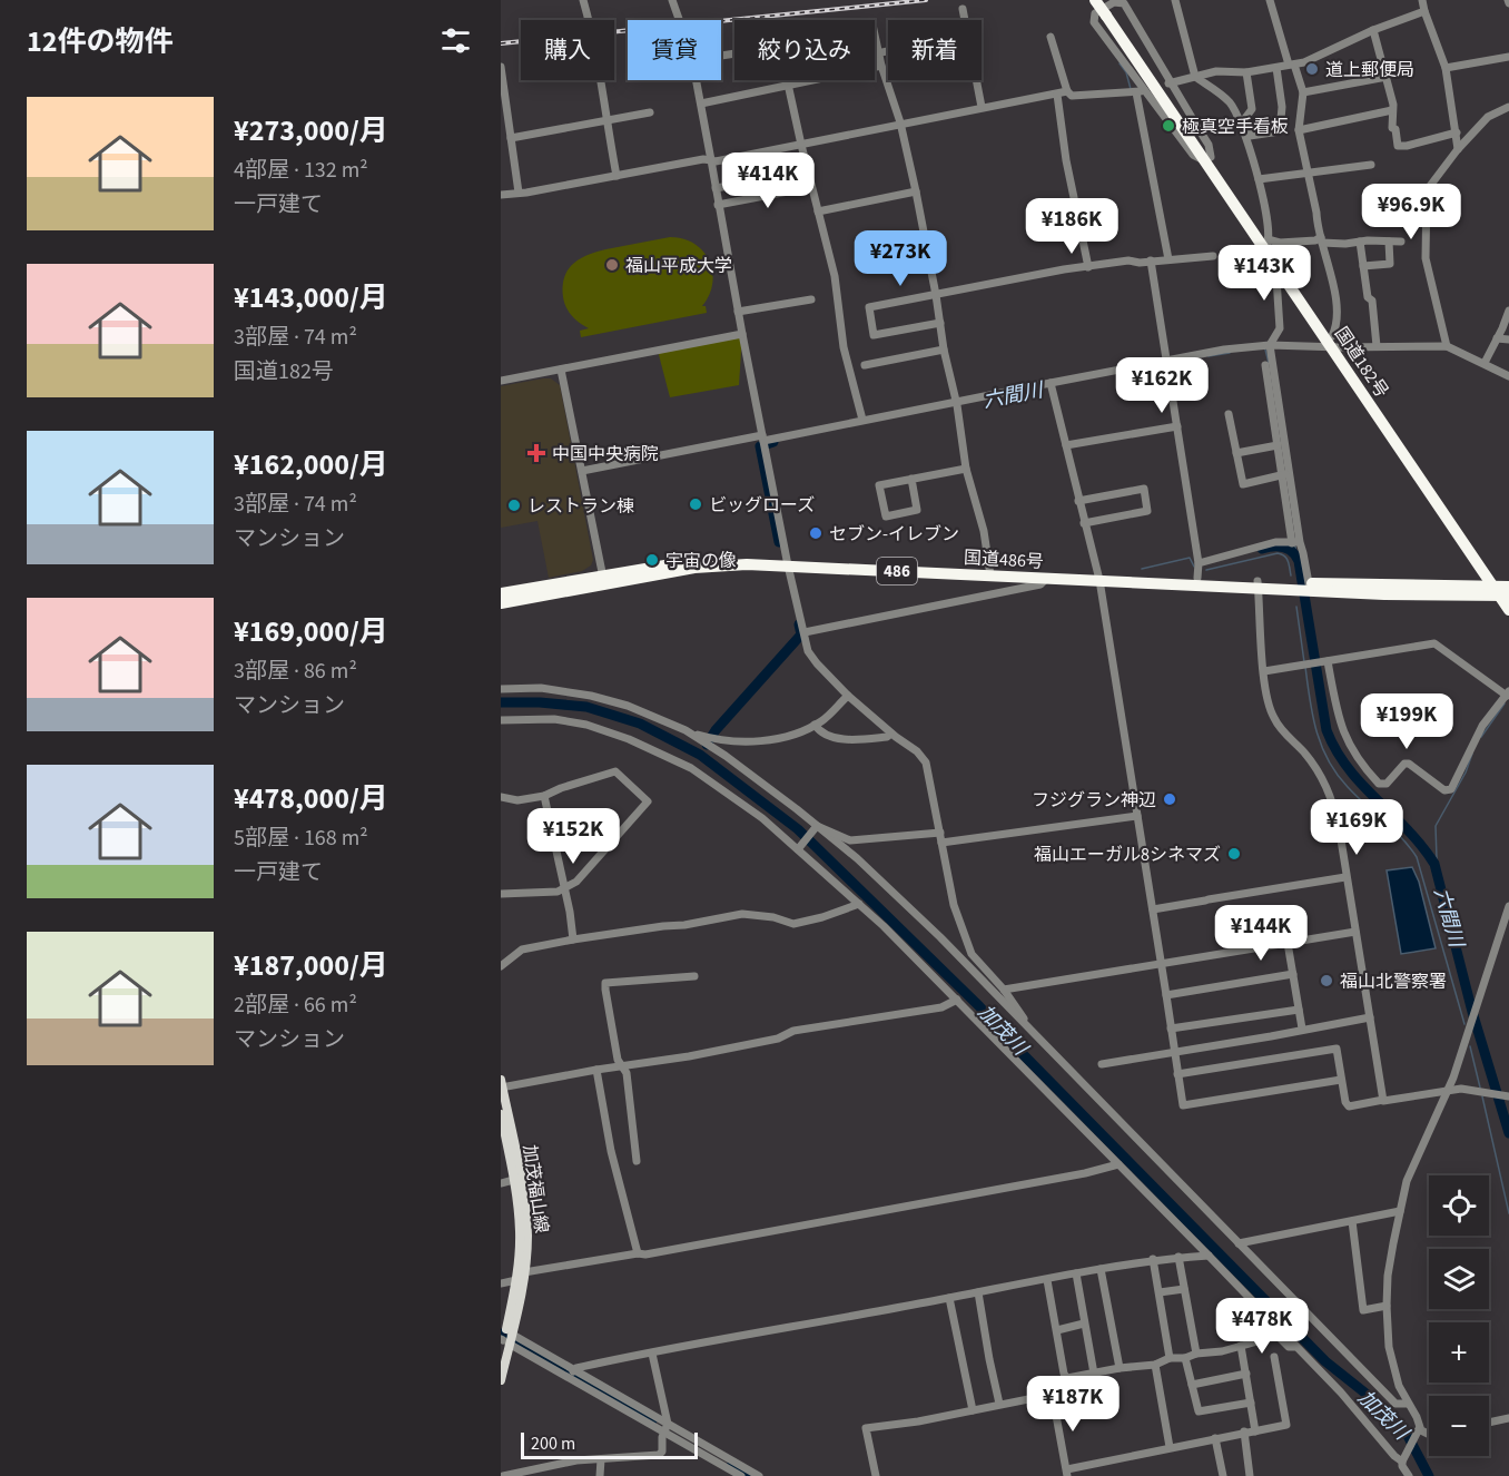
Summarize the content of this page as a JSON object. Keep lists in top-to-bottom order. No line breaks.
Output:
{"streets":{"highway":["国道182号","国道486号","486"],"main road":["加茂福山線"]},"crossings":[["国道182号","国道486号"]],"water":["六間川","加茂川"],"places":{"other":["道上郵便局","極真空手看板","福山平成大学","ビッグローズ","レストラン棟","セブン-イレブン","宇宙の像","フジグラン神辺","福山エーガル8シネマズ","福山北警察署"],"health":["中国中央病院"]},"scale_bar":"200 m","page":{"heading":"12件の物件","chip":["購入","賃貸","絞り込み","新着"],"list":[{"name":"¥273,000/月","note":"4部屋 · 132 m² · 一戸建て"},{"name":"¥143,000/月","note":"3部屋 · 74 m² · 国道182号"},{"name":"¥162,000/月","note":"3部屋 · 74 m² · マンション"},{"name":"¥169,000/月","note":"3部屋 · 86 m² · マンション"},{"name":"¥478,000/月","note":"5部屋 · 168 m² · 一戸建て"},{"name":"¥187,000/月","note":"2部屋 · 66 m² · マンション"}],"price":["¥414K","¥96.9K","¥186K","¥273K","¥143K","¥162K","¥199K","¥169K","¥152K","¥144K","¥478K","¥187K"],"map_buttons":["+","−"],"scale":"200 m"}}
